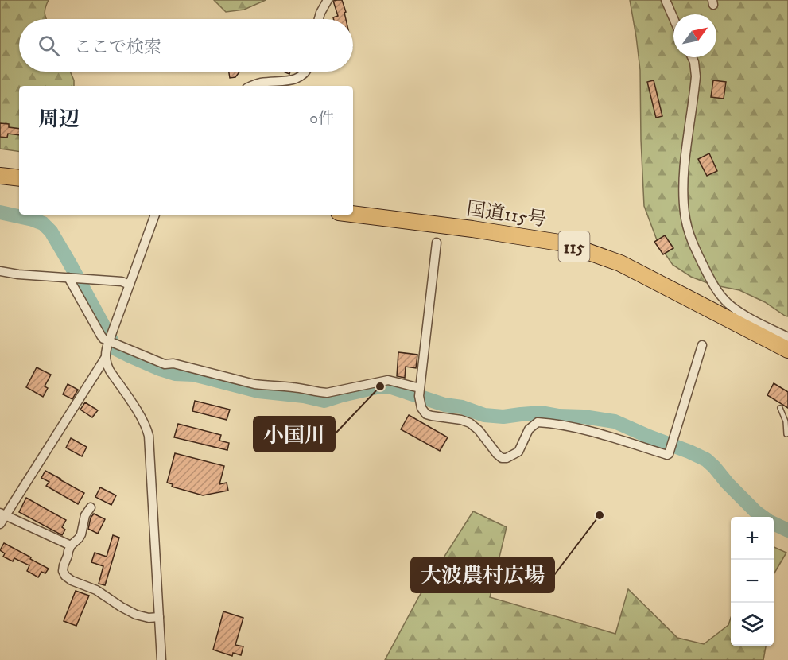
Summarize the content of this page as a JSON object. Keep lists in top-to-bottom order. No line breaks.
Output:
{"streets":{"highway":["国道115号","115"]},"places":["小国川","大波農村広場"],"north":"top right","page":{"search":"ここで検索","heading":["周辺","0件"],"map_buttons":["+","−"]}}
